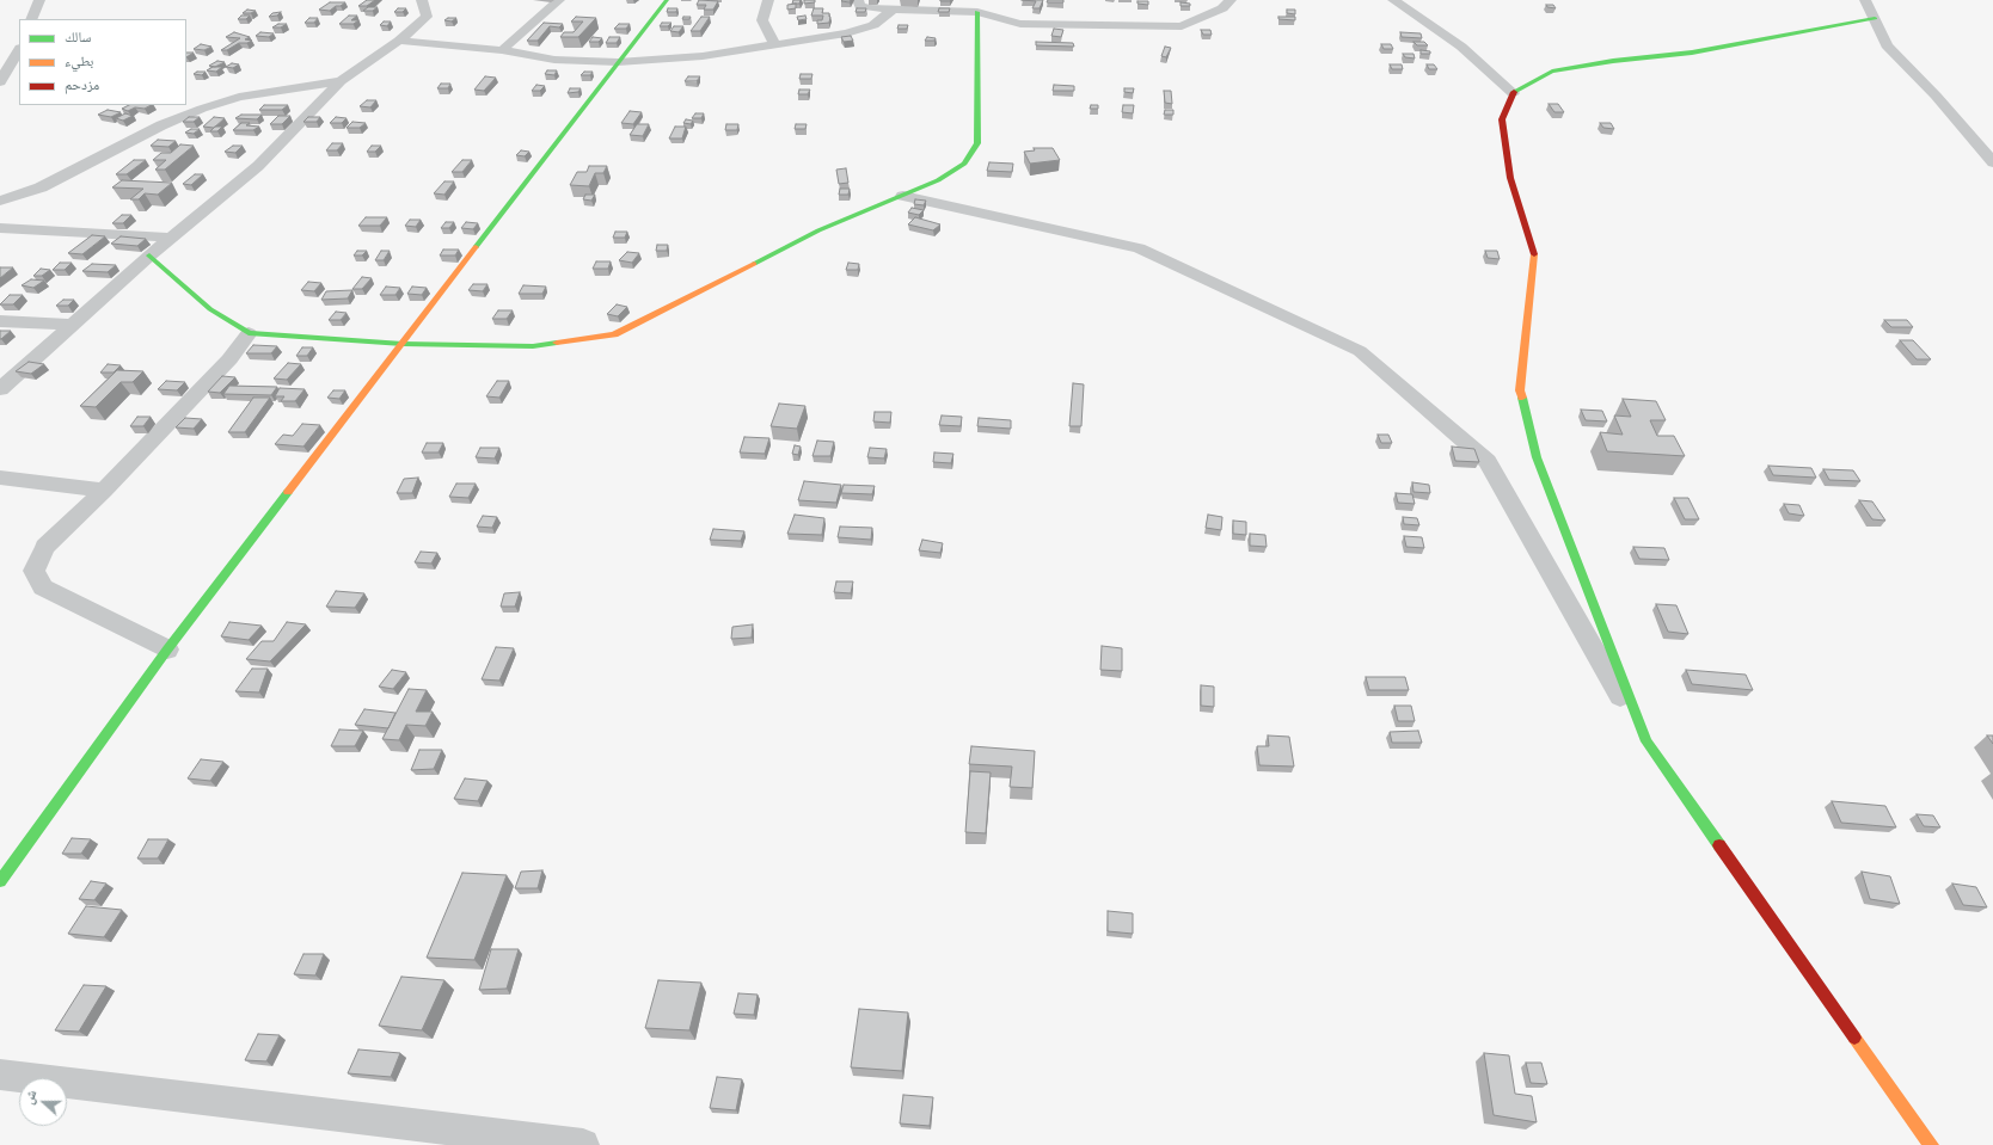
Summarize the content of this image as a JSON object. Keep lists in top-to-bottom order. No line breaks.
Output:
{"legend":["سالك","بطيء","مزدحم"],"north":"left"}
